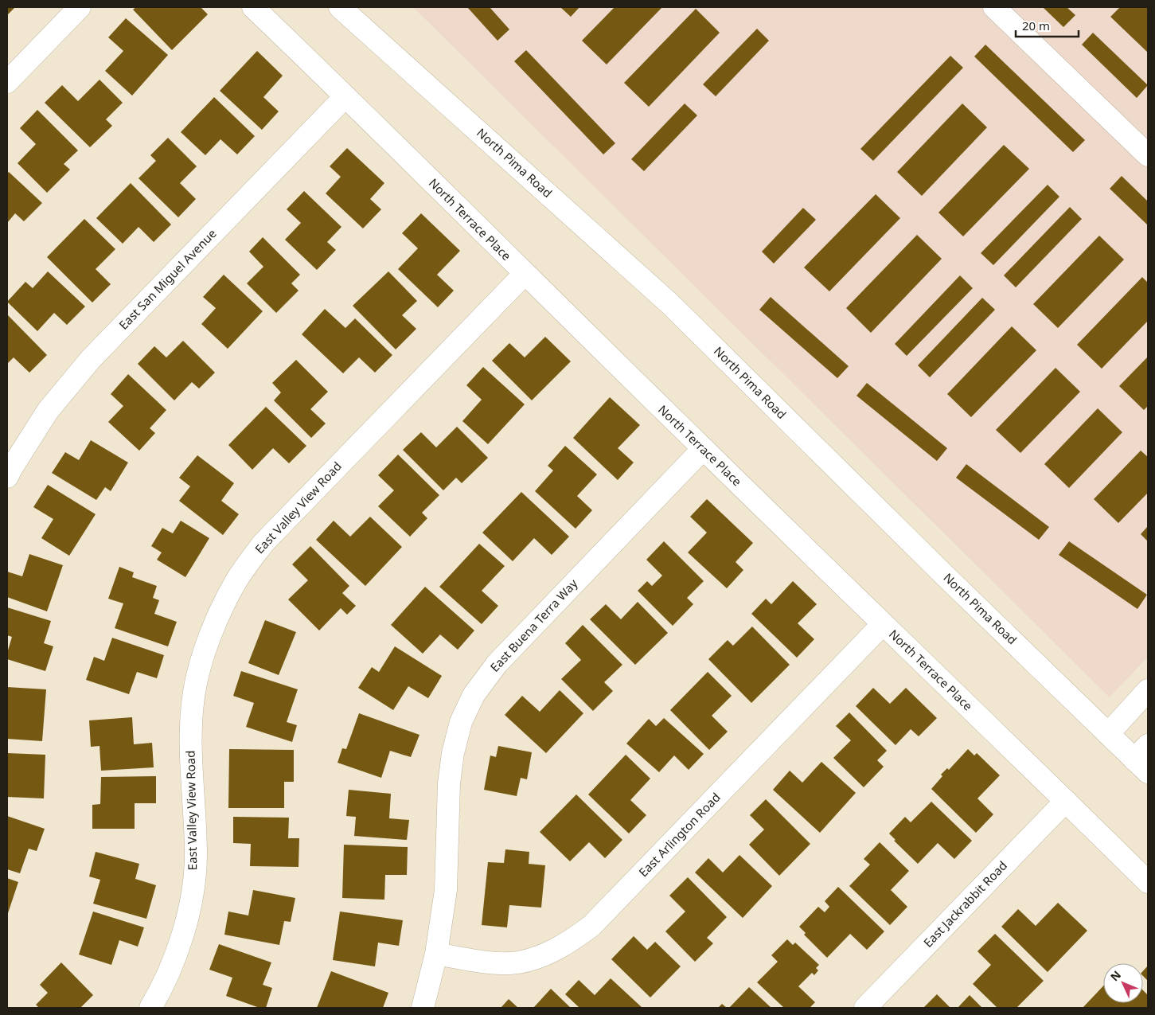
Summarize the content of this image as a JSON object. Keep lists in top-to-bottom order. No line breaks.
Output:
{"streets":{"street":["North Pima Road","North Terrace Place","East San Miguel Avenue","East Valley View Road","East Buena Terra Way","East Arlington Road","East Jackrabbit Road"]},"crossings":[["North Terrace Place","East San Miguel Avenue"],["North Terrace Place","East Valley View Road"],["North Terrace Place","East Buena Terra Way"],["North Terrace Place","East Arlington Road"],["North Terrace Place","East Jackrabbit Road"],["East Buena Terra Way","East Arlington Road"]],"scale_bar":"20 m","north":"top left"}
